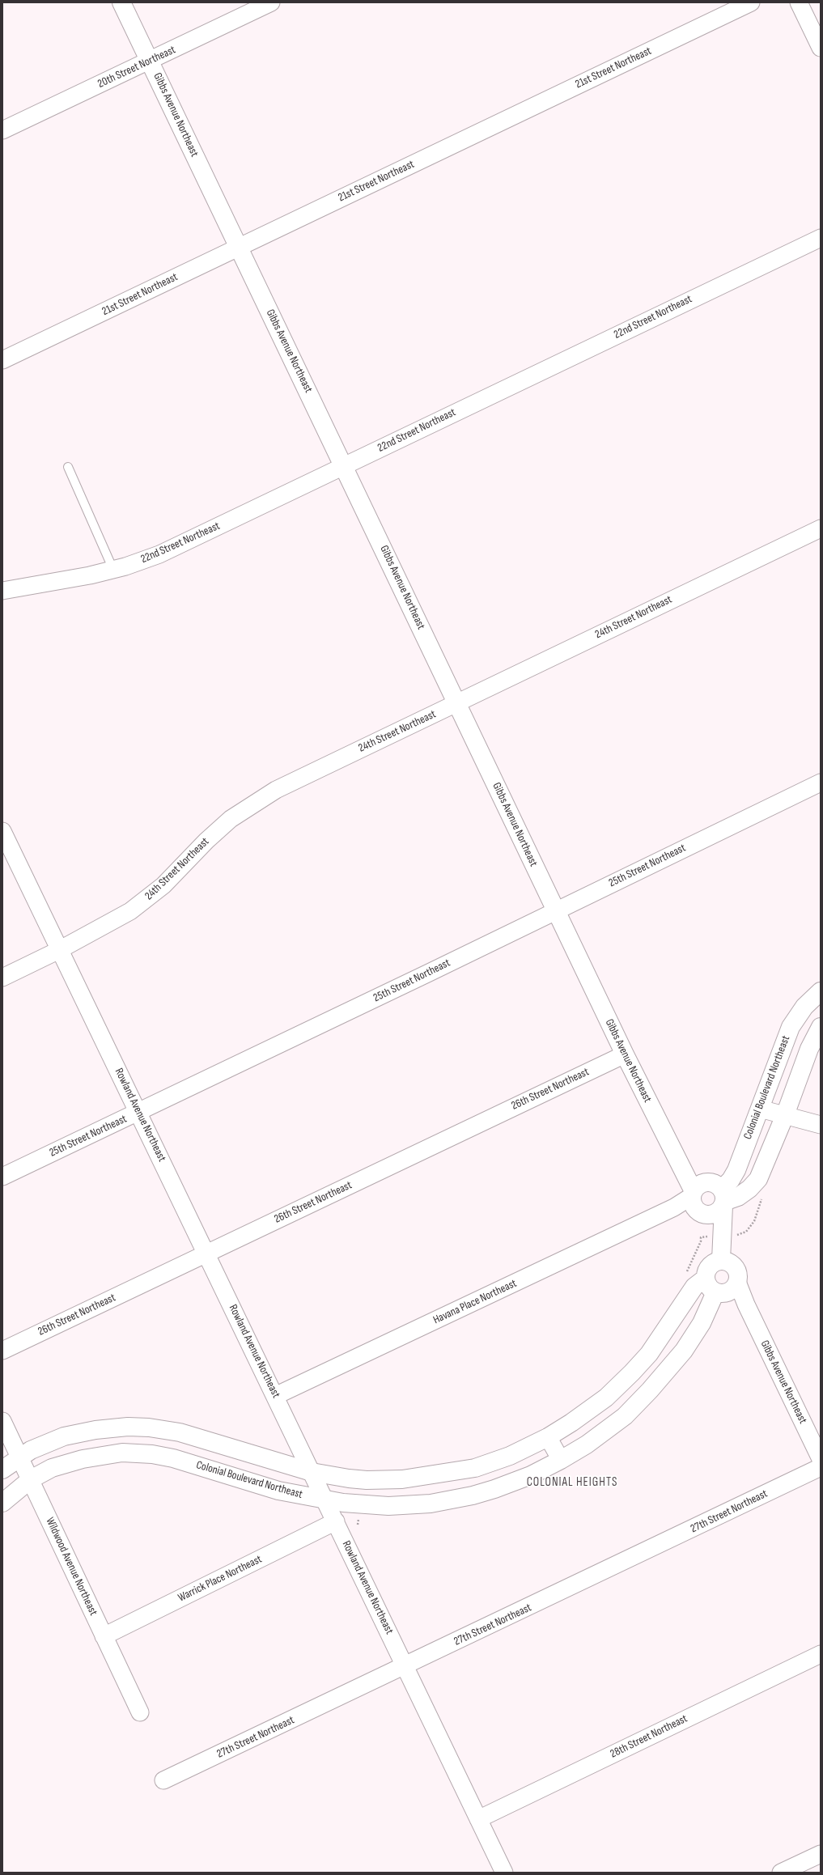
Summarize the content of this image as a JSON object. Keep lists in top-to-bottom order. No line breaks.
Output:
{"streets":{"street":["20th Street Northeast","21st Street Northeast","Gibbs Avenue Northeast","22nd Street Northeast","24th Street Northeast","25th Street Northeast","Colonial Boulevard Northeast","26th Street Northeast","Rowland Avenue Northeast","Havana Place Northeast","27th Street Northeast","Wildwood Avenue Northeast","Warrick Place Northeast","28th Street Northeast"]},"crossings":[["20th Street Northeast","Gibbs Avenue Northeast"],["21st Street Northeast","Gibbs Avenue Northeast"],["Gibbs Avenue Northeast","22nd Street Northeast"],["Gibbs Avenue Northeast","24th Street Northeast"],["Gibbs Avenue Northeast","25th Street Northeast"],["Gibbs Avenue Northeast","Colonial Boulevard Northeast"],["Gibbs Avenue Northeast","26th Street Northeast"],["Gibbs Avenue Northeast","Havana Place Northeast"],["24th Street Northeast","Rowland Avenue Northeast"],["25th Street Northeast","Rowland Avenue Northeast"],["Colonial Boulevard Northeast","Rowland Avenue Northeast"],["Colonial Boulevard Northeast","Wildwood Avenue Northeast"],["26th Street Northeast","Rowland Avenue Northeast"],["Rowland Avenue Northeast","Havana Place Northeast"],["Rowland Avenue Northeast","27th Street Northeast"],["Rowland Avenue Northeast","Warrick Place Northeast"],["Rowland Avenue Northeast","28th Street Northeast"],["Wildwood Avenue Northeast","Warrick Place Northeast"]],"districts":["COLONIAL HEIGHTS"]}
